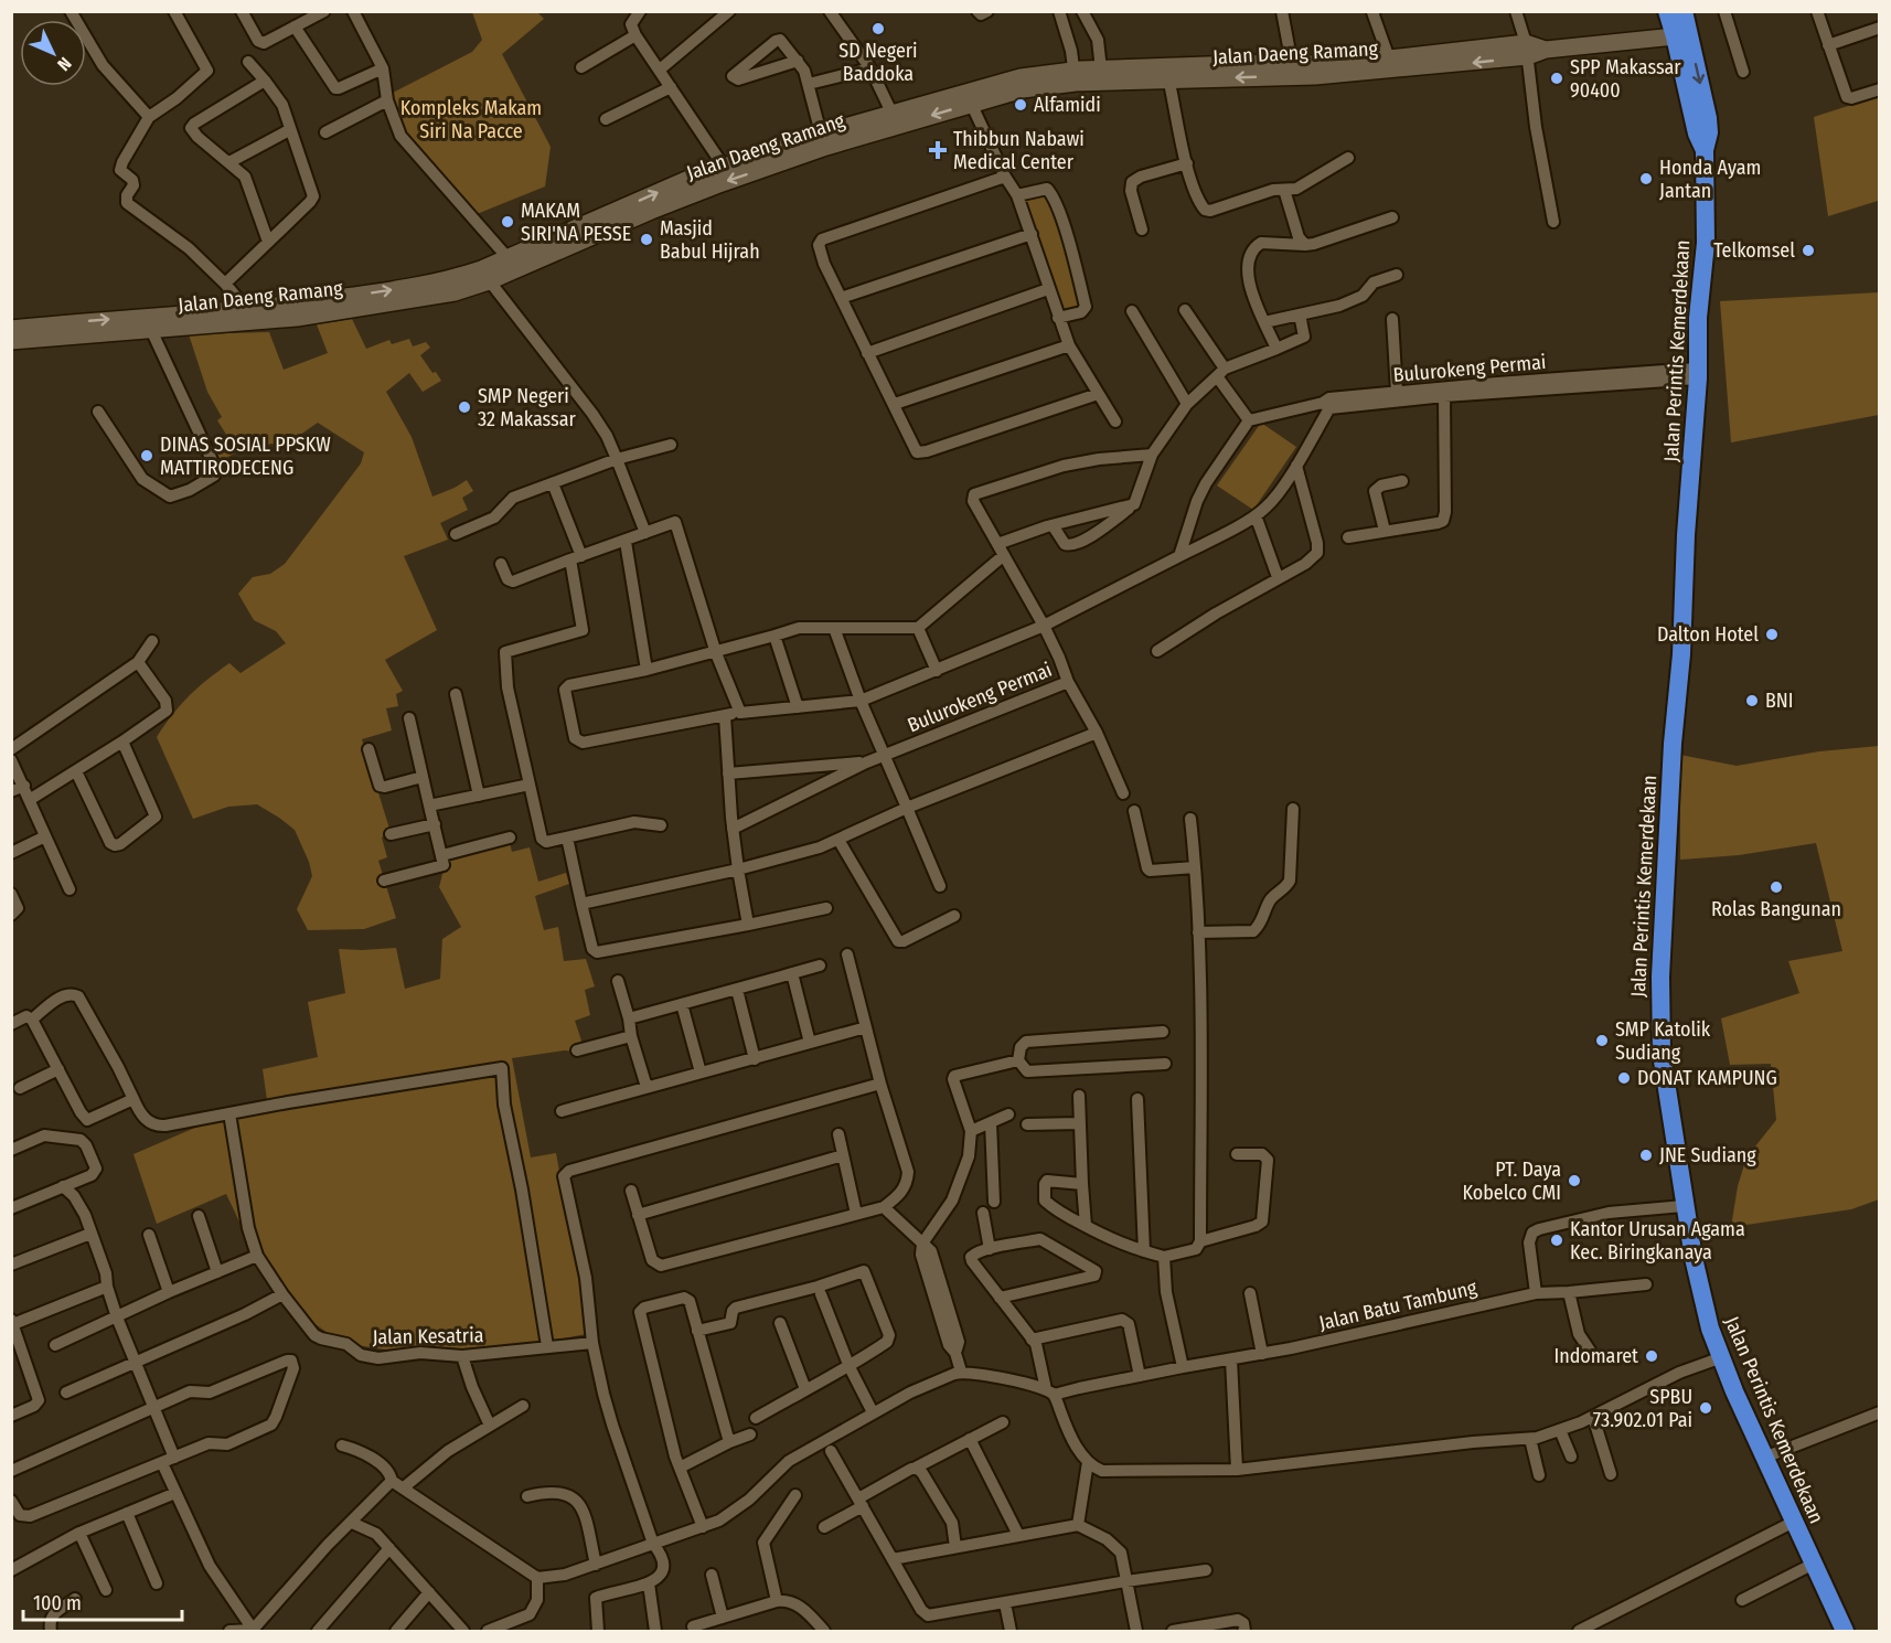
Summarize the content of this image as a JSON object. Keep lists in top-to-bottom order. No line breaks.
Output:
{"streets":{"highway":["Jalan Perintis Kemerdekaan"],"main road":["Jalan Daeng Ramang"],"street":["Bulurokeng Permai","Jalan Batu Tambung","Jalan Kesatria"]},"crossings":[["Jalan Daeng Ramang","Jalan Perintis Kemerdekaan"],["Jalan Perintis Kemerdekaan","Bulurokeng Permai"]],"parks":["Kompleks Makam Siri Na Pacce"],"places":{"other":["SD Negeri Baddoka","SPP Makassar 90400","Alfamidi","Honda Ayam Jantan","MAKAM SIRI'NA PESSE","Masjid Babul Hijrah","Telkomsel","SMP Negeri 32 Makassar","DINAS SOSIAL PPSKW MATTIRODECENG","Dalton Hotel","BNI","Rolas Bangunan","SMP Katolik Sudiang","DONAT KAMPUNG","JNE Sudiang","PT. Daya Kobelco CMI","Kantor Urusan Agama Kec. Biringkanaya","Indomaret","SPBU 73.902.01 Pai"],"health":["Thibbun Nabawi Medical Center"]},"scale_bar":"100 m","north":"bottom right"}
